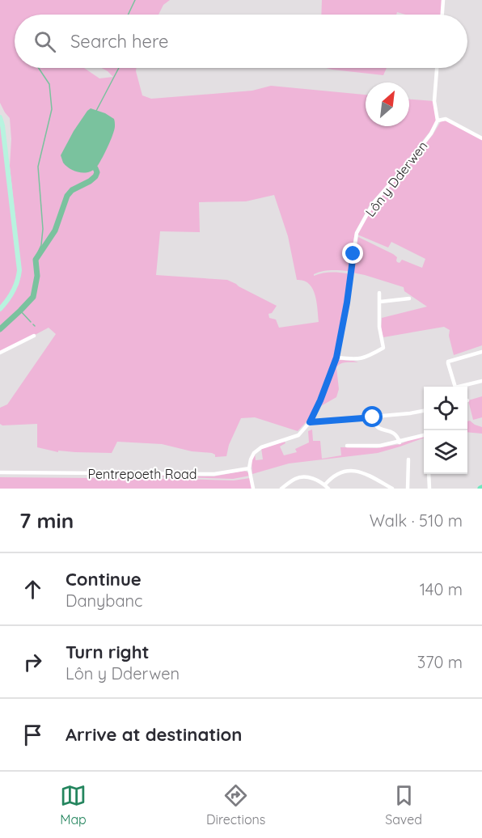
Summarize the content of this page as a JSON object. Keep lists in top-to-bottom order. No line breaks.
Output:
{"streets":{"street":["Lôn y Dderwen","Pentrepoeth Road"]},"crossings":[["Lôn y Dderwen","Pentrepoeth Road"]],"north":"top right","page":{"search":"Search here","heading":["7 min","Walk · 510 m"],"list":[["Continue","Danybanc","140 m"],["Turn right","Lôn y Dderwen","370 m"],"Arrive at destination"],"nav":["Map","Directions","Saved"]}}
